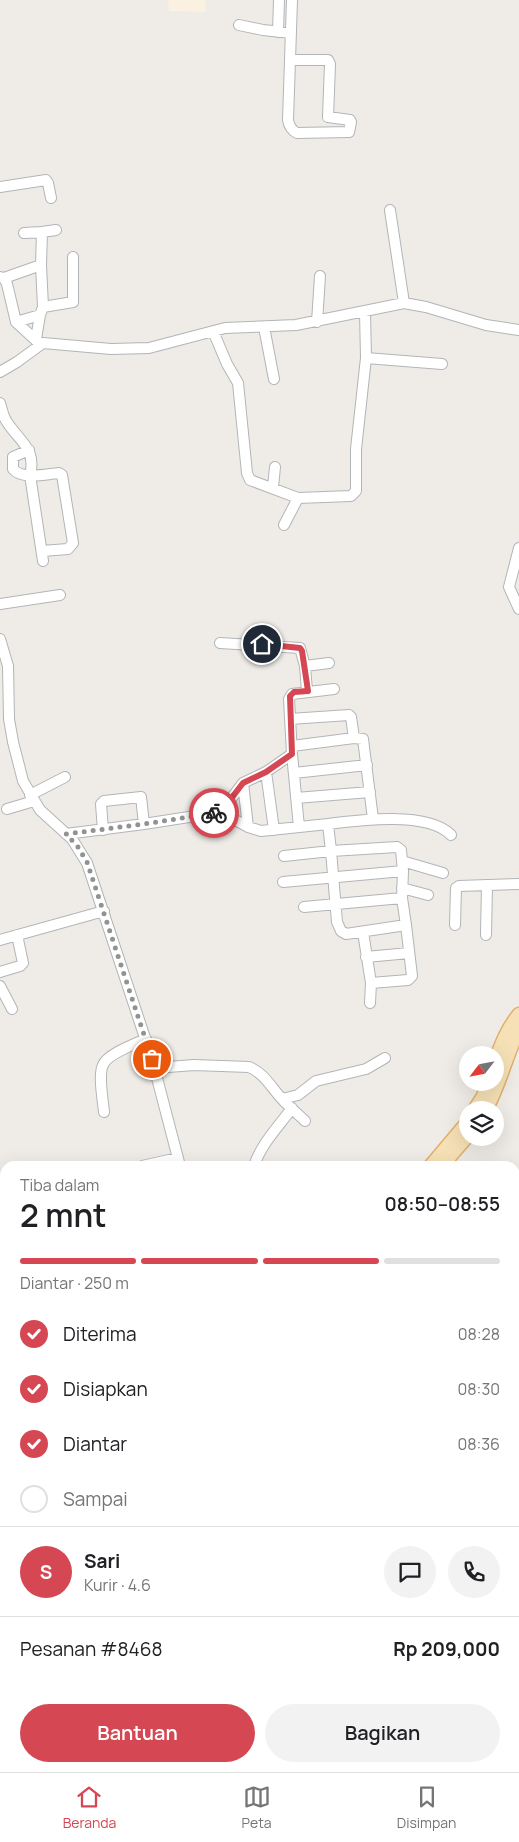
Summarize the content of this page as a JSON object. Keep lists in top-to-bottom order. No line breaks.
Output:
{"north":"bottom left","page":{"heading":["2 mnt","Tiba dalam","08:50–08:55"],"panel":["Sari","Kurir · 4.6","Pesanan #8468","Rp 209,000"],"bar":"Diantar · 250 m","list":[["Diterima","08:28"],["Disiapkan","08:30"],["Diantar","08:36"],"Sampai"],"round":"S","buttons":["Bantuan","Bagikan"],"tabs":["Beranda","Peta","Disimpan"]}}
